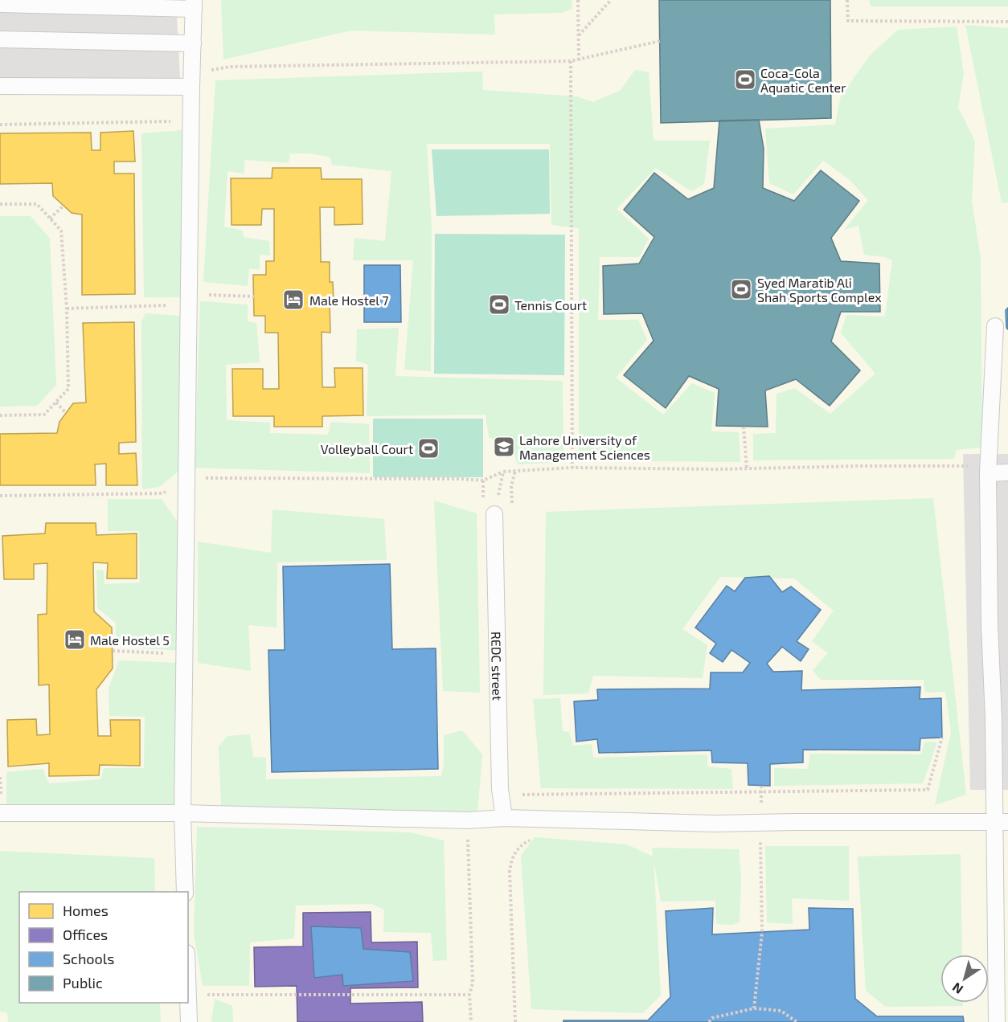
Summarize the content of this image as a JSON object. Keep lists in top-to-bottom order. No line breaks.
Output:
{"streets":{"lane":["REDC street"]},"places":{"sports":["Coca-Cola Aquatic Center","Syed Maratib Ali Shah Sports Complex","Tennis Court","Volleyball Court"],"hotel":["Male Hostel 7","Male Hostel 5"],"school or university":["Lahore University of Management Sciences"]},"legend":["Homes","Offices","Schools","Public"],"north":"bottom left"}
